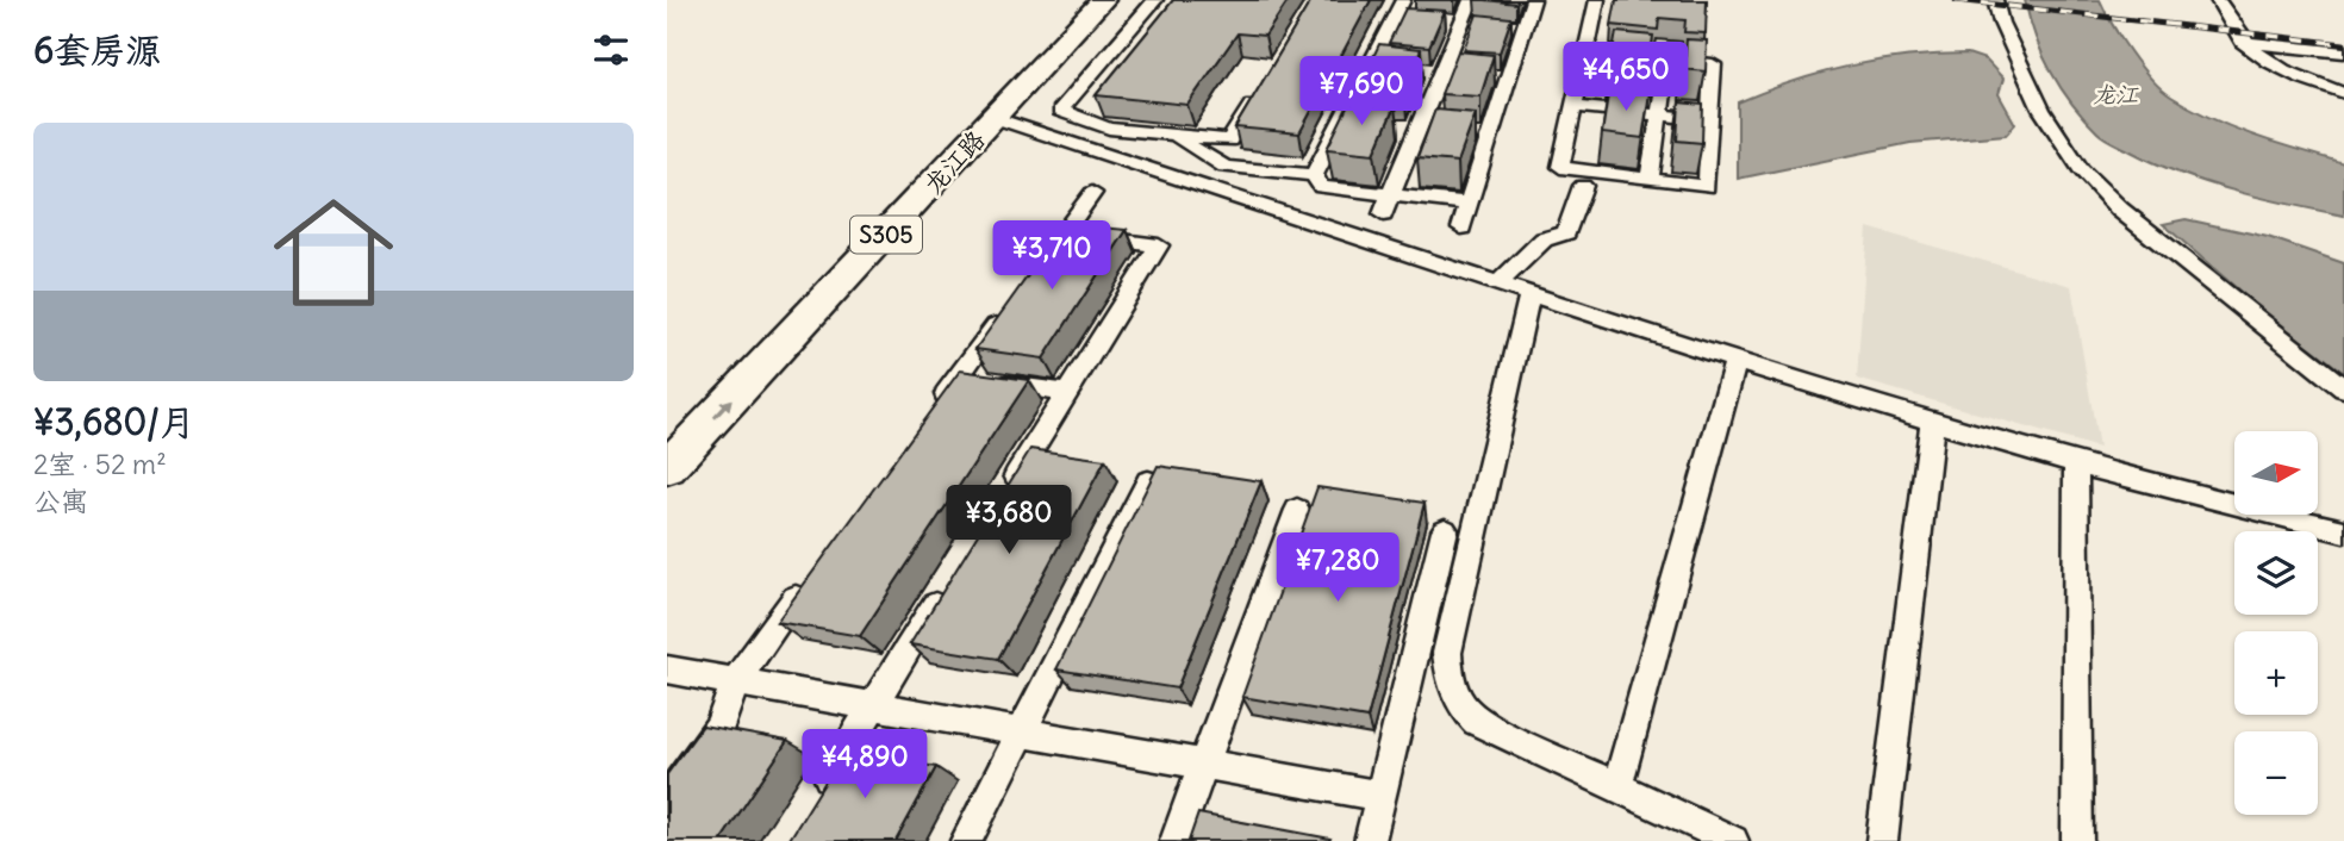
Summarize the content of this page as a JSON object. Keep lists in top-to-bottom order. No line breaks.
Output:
{"streets":{"main road":["龙江路","S305"]},"water":["龙江"],"north":"right","page":{"heading":"6套房源","price":["¥4,650","¥7,690","¥3,710","¥3,680","¥7,280","¥4,890"],"list":[{"name":"¥3,680/月","note":"2室 · 52 m² · 公寓"}],"map_buttons":["+","−"]}}
